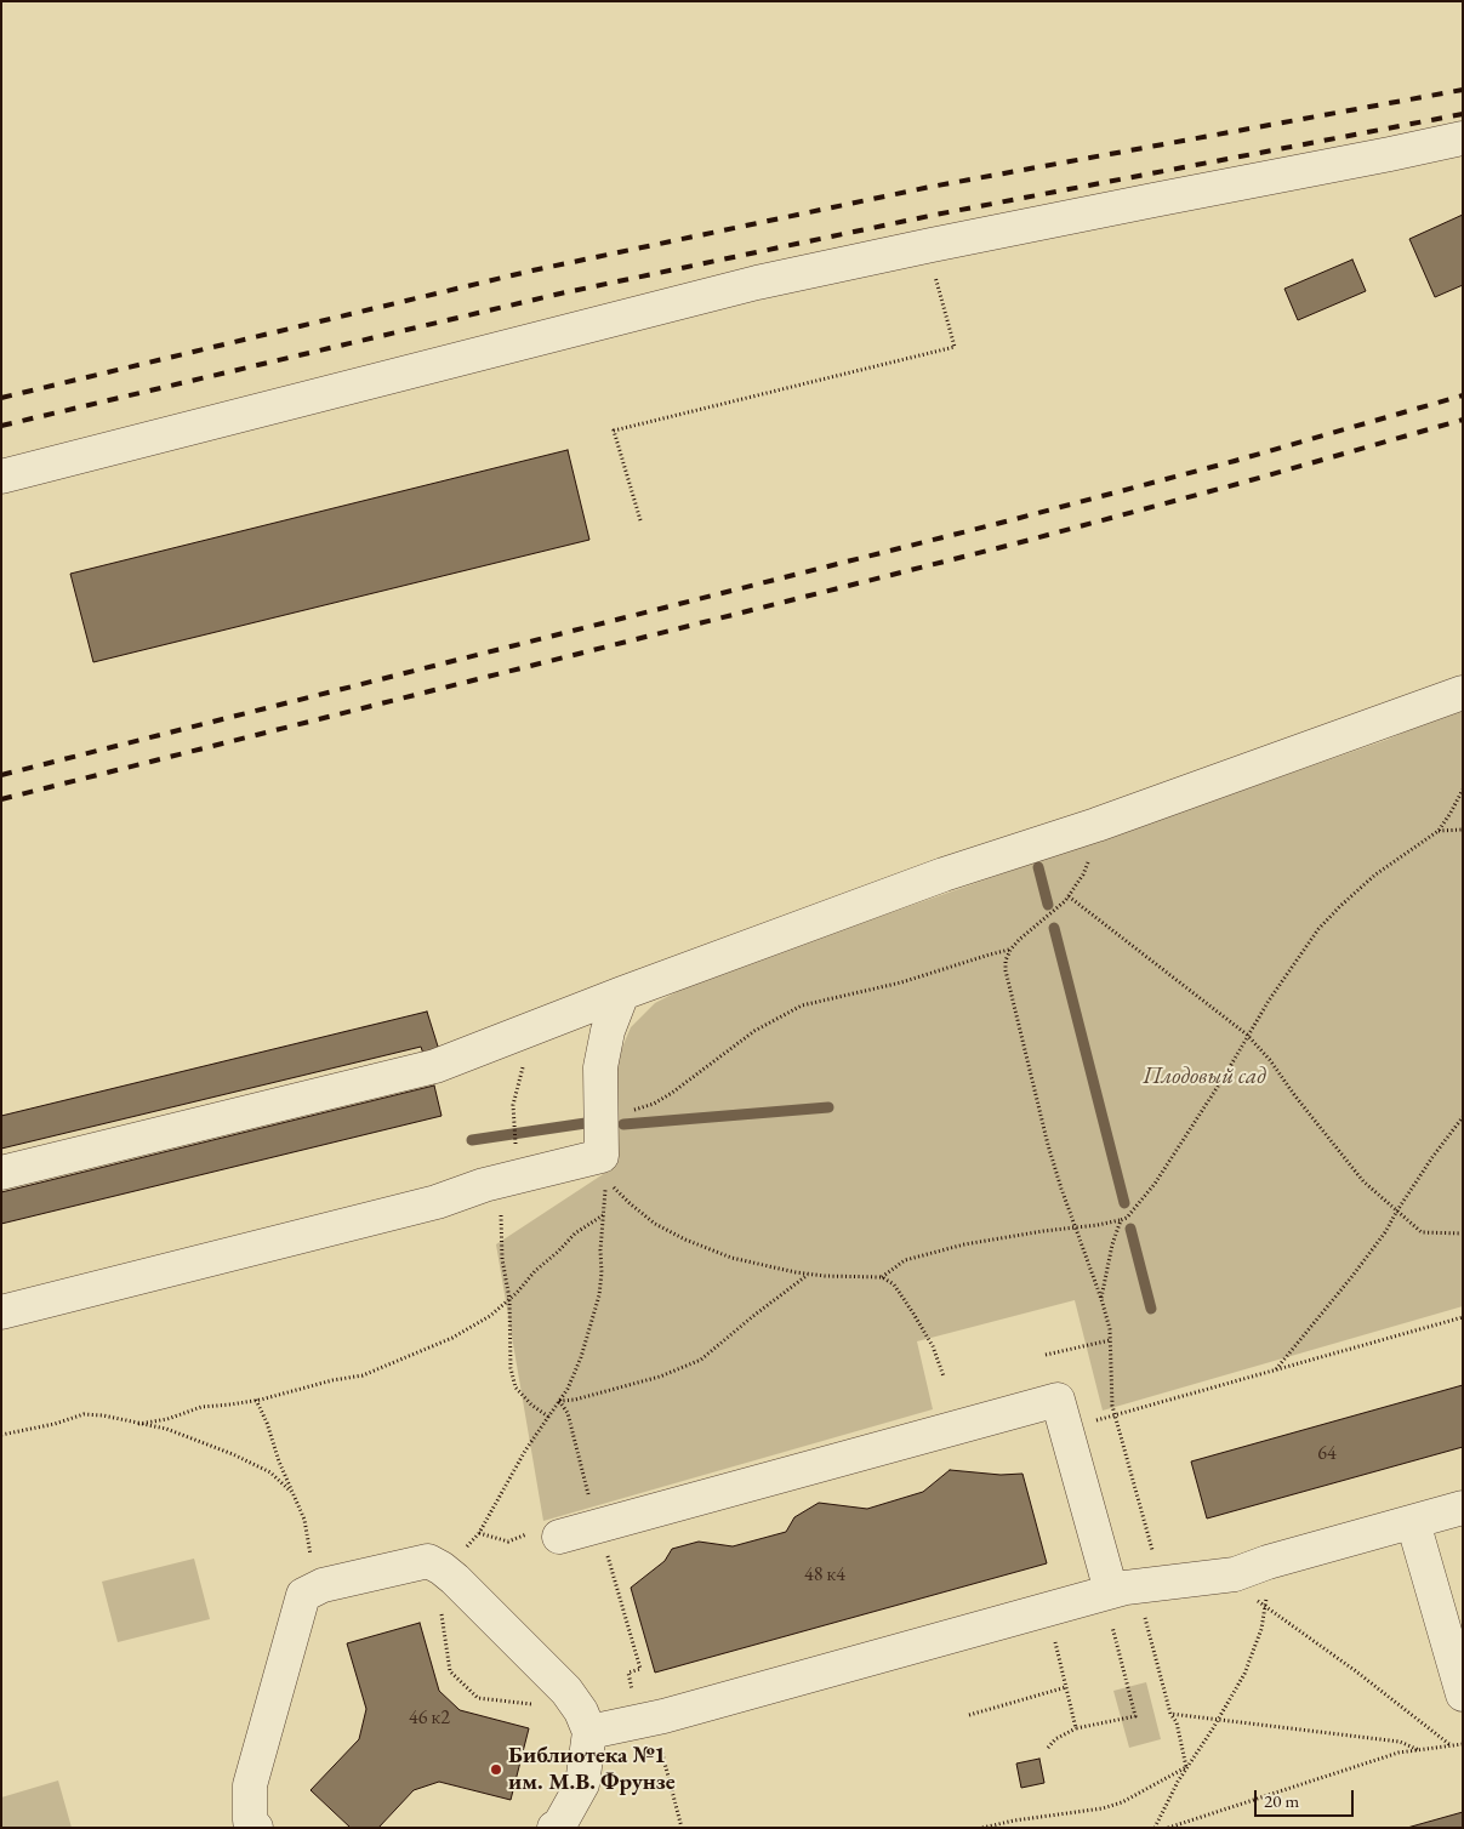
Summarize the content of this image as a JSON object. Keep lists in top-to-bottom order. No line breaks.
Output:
{"parks":["Плодовый сад"],"places":["Библиотека №1 им. М.В. Фрунзе"],"house_numbers":["64","48 к4","46 к2"],"scale_bar":"20 m"}
